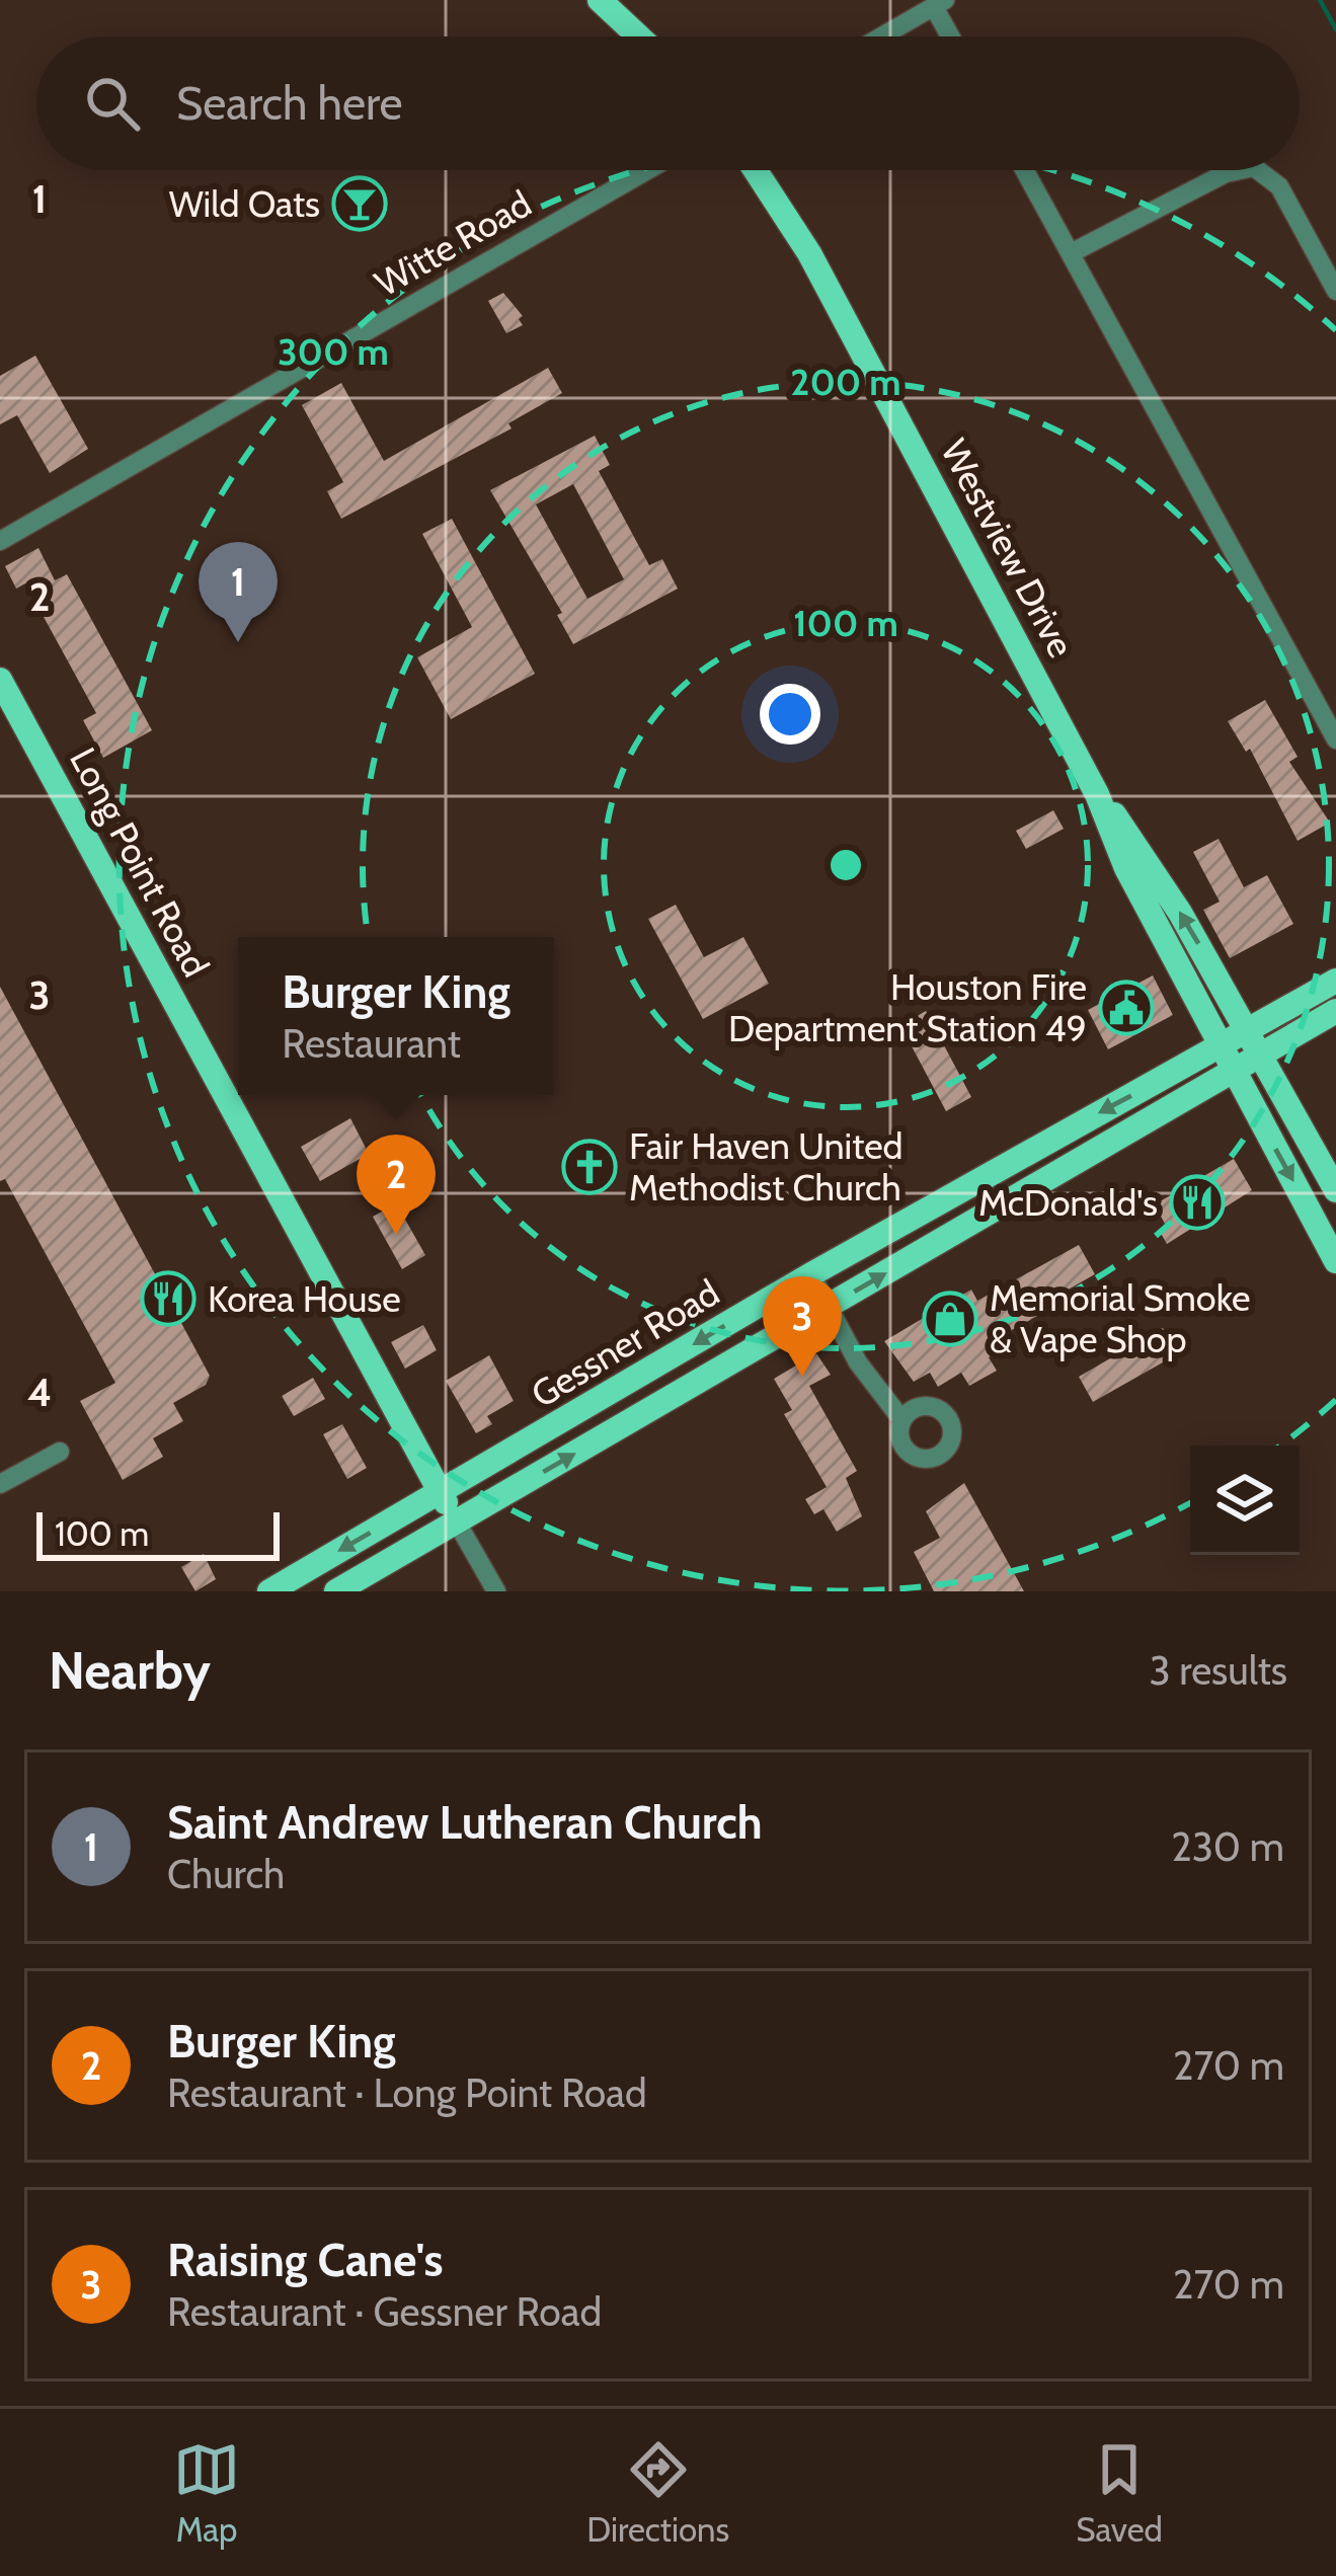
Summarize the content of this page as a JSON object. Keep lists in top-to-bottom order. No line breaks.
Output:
{"streets":{"main road":["Westview Drive","Long Point Road","Gessner Road"],"street":["Witte Road"]},"crossings":[["Westview Drive","Gessner Road"],["Long Point Road","Gessner Road"]],"places":{"bar":["Wild Oats"],"public building":["Houston Fire Department Station 49"],"church":["Fair Haven United Methodist Church"],"restaurant":["McDonald's","Korea House"],"shop":["Memorial Smoke & Vape Shop"]},"scale_bar":"100 m","page":{"search":"Search here","pins":["1","2","3"],"popup":["Burger King","Restaurant"],"scale":"100 m","heading":["Nearby","3 results"],"list":[{"mark":"1","name":"Saint Andrew Lutheran Church","note":"Church","value":"230 m"},{"mark":"2","name":"Burger King","note":"Restaurant · Long Point Road","value":"270 m"},{"mark":"3","name":"Raising Cane's","note":"Restaurant · Gessner Road","value":"270 m"}],"nav":["Map","Directions","Saved"]},"grid":{"rows":["1","2","3","4"]},"rings":["300 m","200 m","100 m"]}
